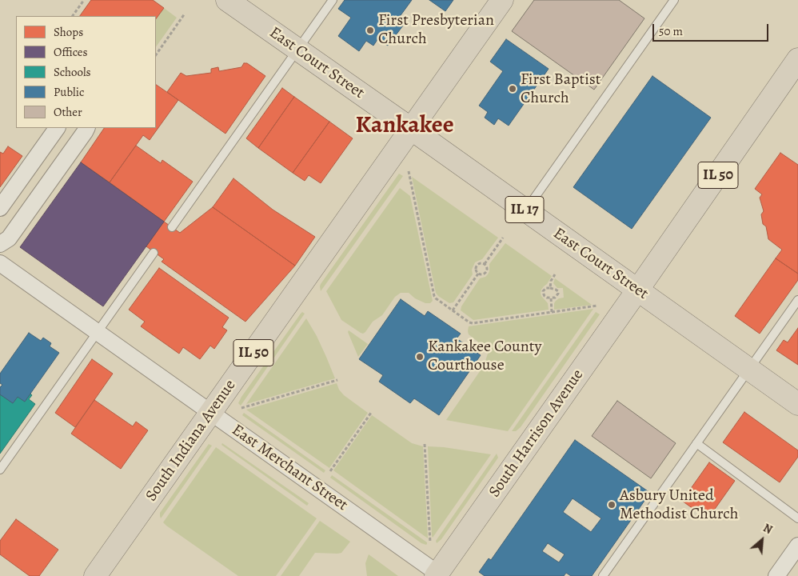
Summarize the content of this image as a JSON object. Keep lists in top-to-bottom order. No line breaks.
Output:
{"streets":{"main road":["East Court Street","IL 50","IL 17","South Harrison Avenue","South Indiana Avenue"],"street":["East Merchant Street"]},"crossings":[["East Court Street","IL 50"],["East Court Street","South Harrison Avenue"],["East Court Street","South Indiana Avenue"],["IL 50","South Harrison Avenue"],["IL 50","South Indiana Avenue"],["South Harrison Avenue","East Merchant Street"],["South Indiana Avenue","East Merchant Street"]],"districts":["Kankakee"],"places":["First Presbyterian Church","First Baptist Church","Kankakee County Courthouse","Asbury United Methodist Church"],"legend":["Shops","Offices","Schools","Public","Other"],"scale_bar":"50 m","north":"top right"}
